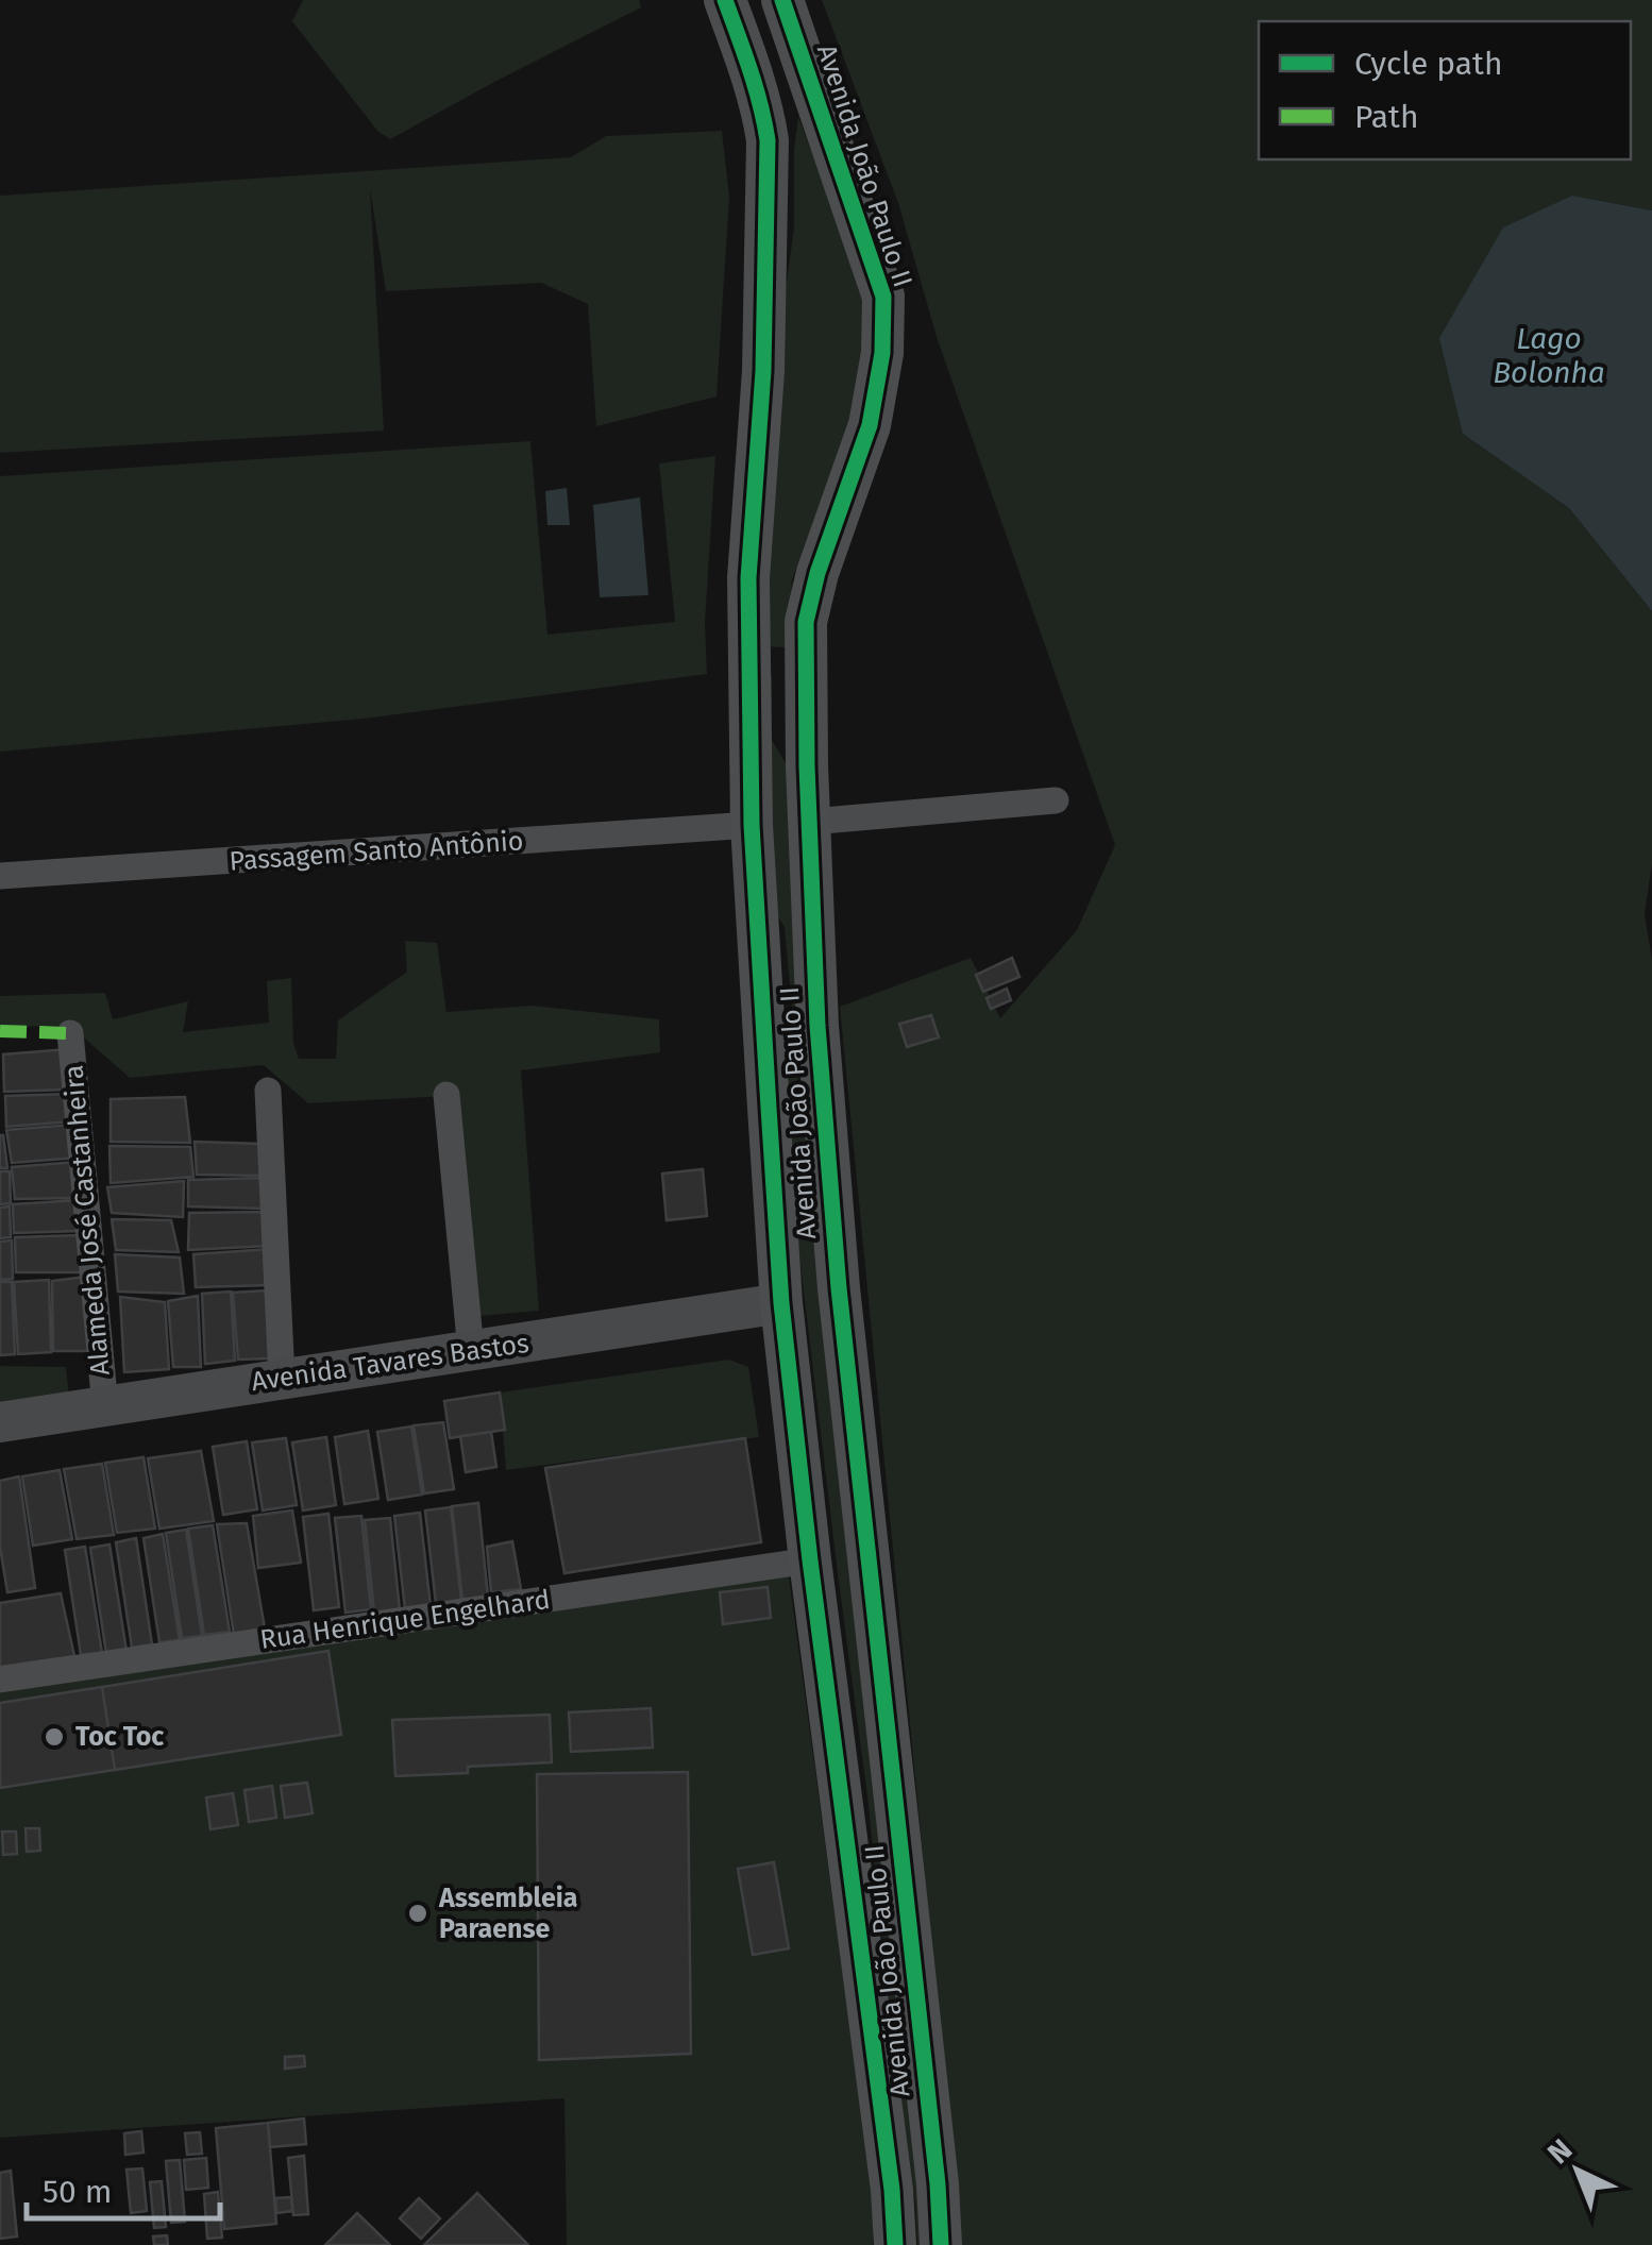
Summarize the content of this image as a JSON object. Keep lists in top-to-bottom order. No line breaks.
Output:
{"streets":{"main road":["Avenida João Paulo II","Avenida Tavares Bastos"],"street":["Passagem Santo Antônio","Alameda José Castanheira","Rua Henrique Engelhard"]},"crossings":[["Avenida João Paulo II","Passagem Santo Antônio"],["Avenida João Paulo II","Avenida Tavares Bastos"],["Avenida João Paulo II","Rua Henrique Engelhard"],["Alameda José Castanheira","Avenida Tavares Bastos"]],"water":["Lago Bolonha"],"places":["Toc Toc","Assembleia Paraense"],"legend":["Cycle path","Path"],"scale_bar":"50 m","north":"top left"}
